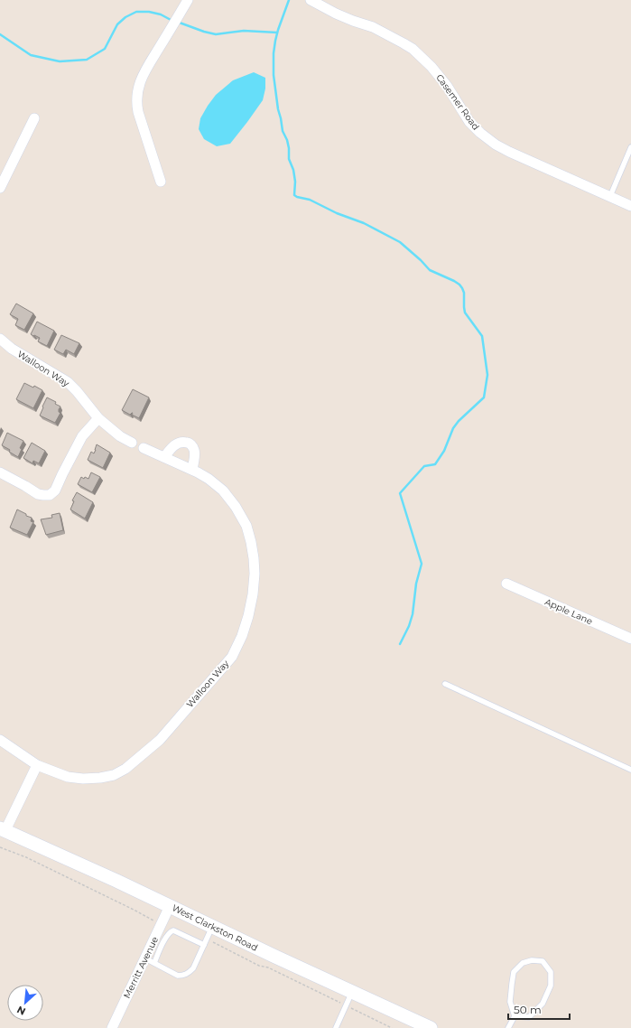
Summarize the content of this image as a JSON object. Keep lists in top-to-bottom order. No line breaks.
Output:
{"streets":{"main road":["West Clarkston Road"],"street":["Casemer Road","Walloon Way","Apple Lane","Merritt Avenue"]},"crossings":[["West Clarkston Road","Merritt Avenue"]],"scale_bar":"50 m","north":"bottom left"}
